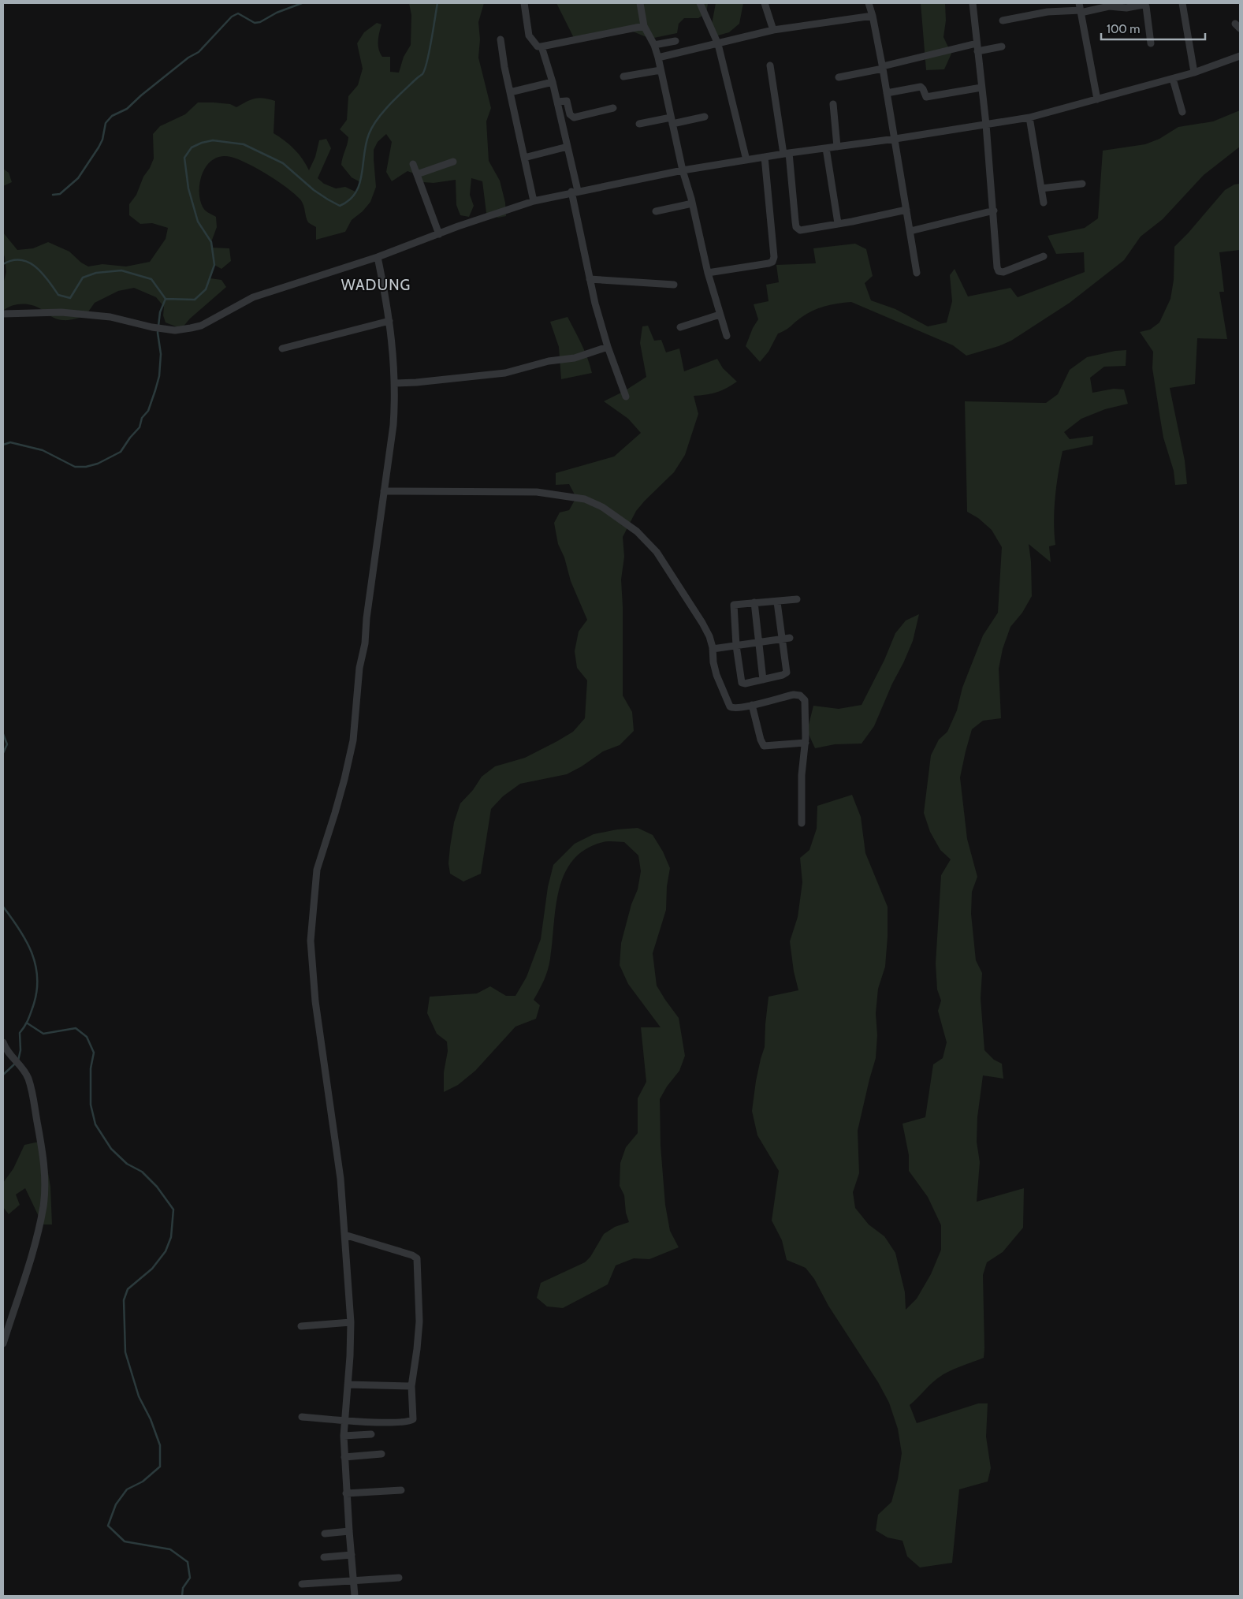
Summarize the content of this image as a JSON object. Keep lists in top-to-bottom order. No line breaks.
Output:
{"districts":["WADUNG"],"scale_bar":"100 m"}
